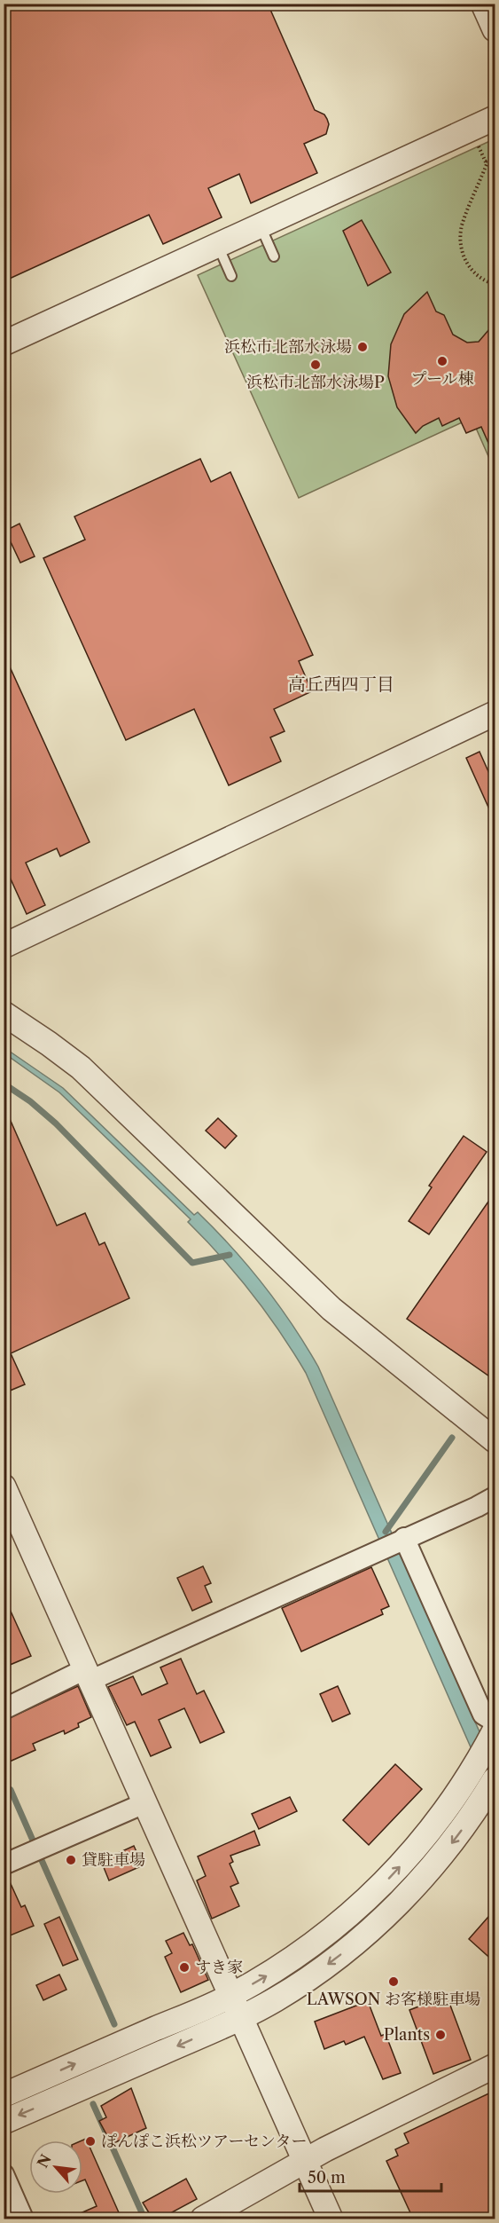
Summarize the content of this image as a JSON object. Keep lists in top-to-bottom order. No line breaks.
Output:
{"districts":["高丘西四丁目"],"places":["浜松市北部水泳場","プール棟","浜松市北部水泳場P","貸駐車場","すき家","LAWSON お客様駐車場","Plants","ぽんぽこ浜松ツアーセンター"],"scale_bar":"50 m","north":"top left"}
